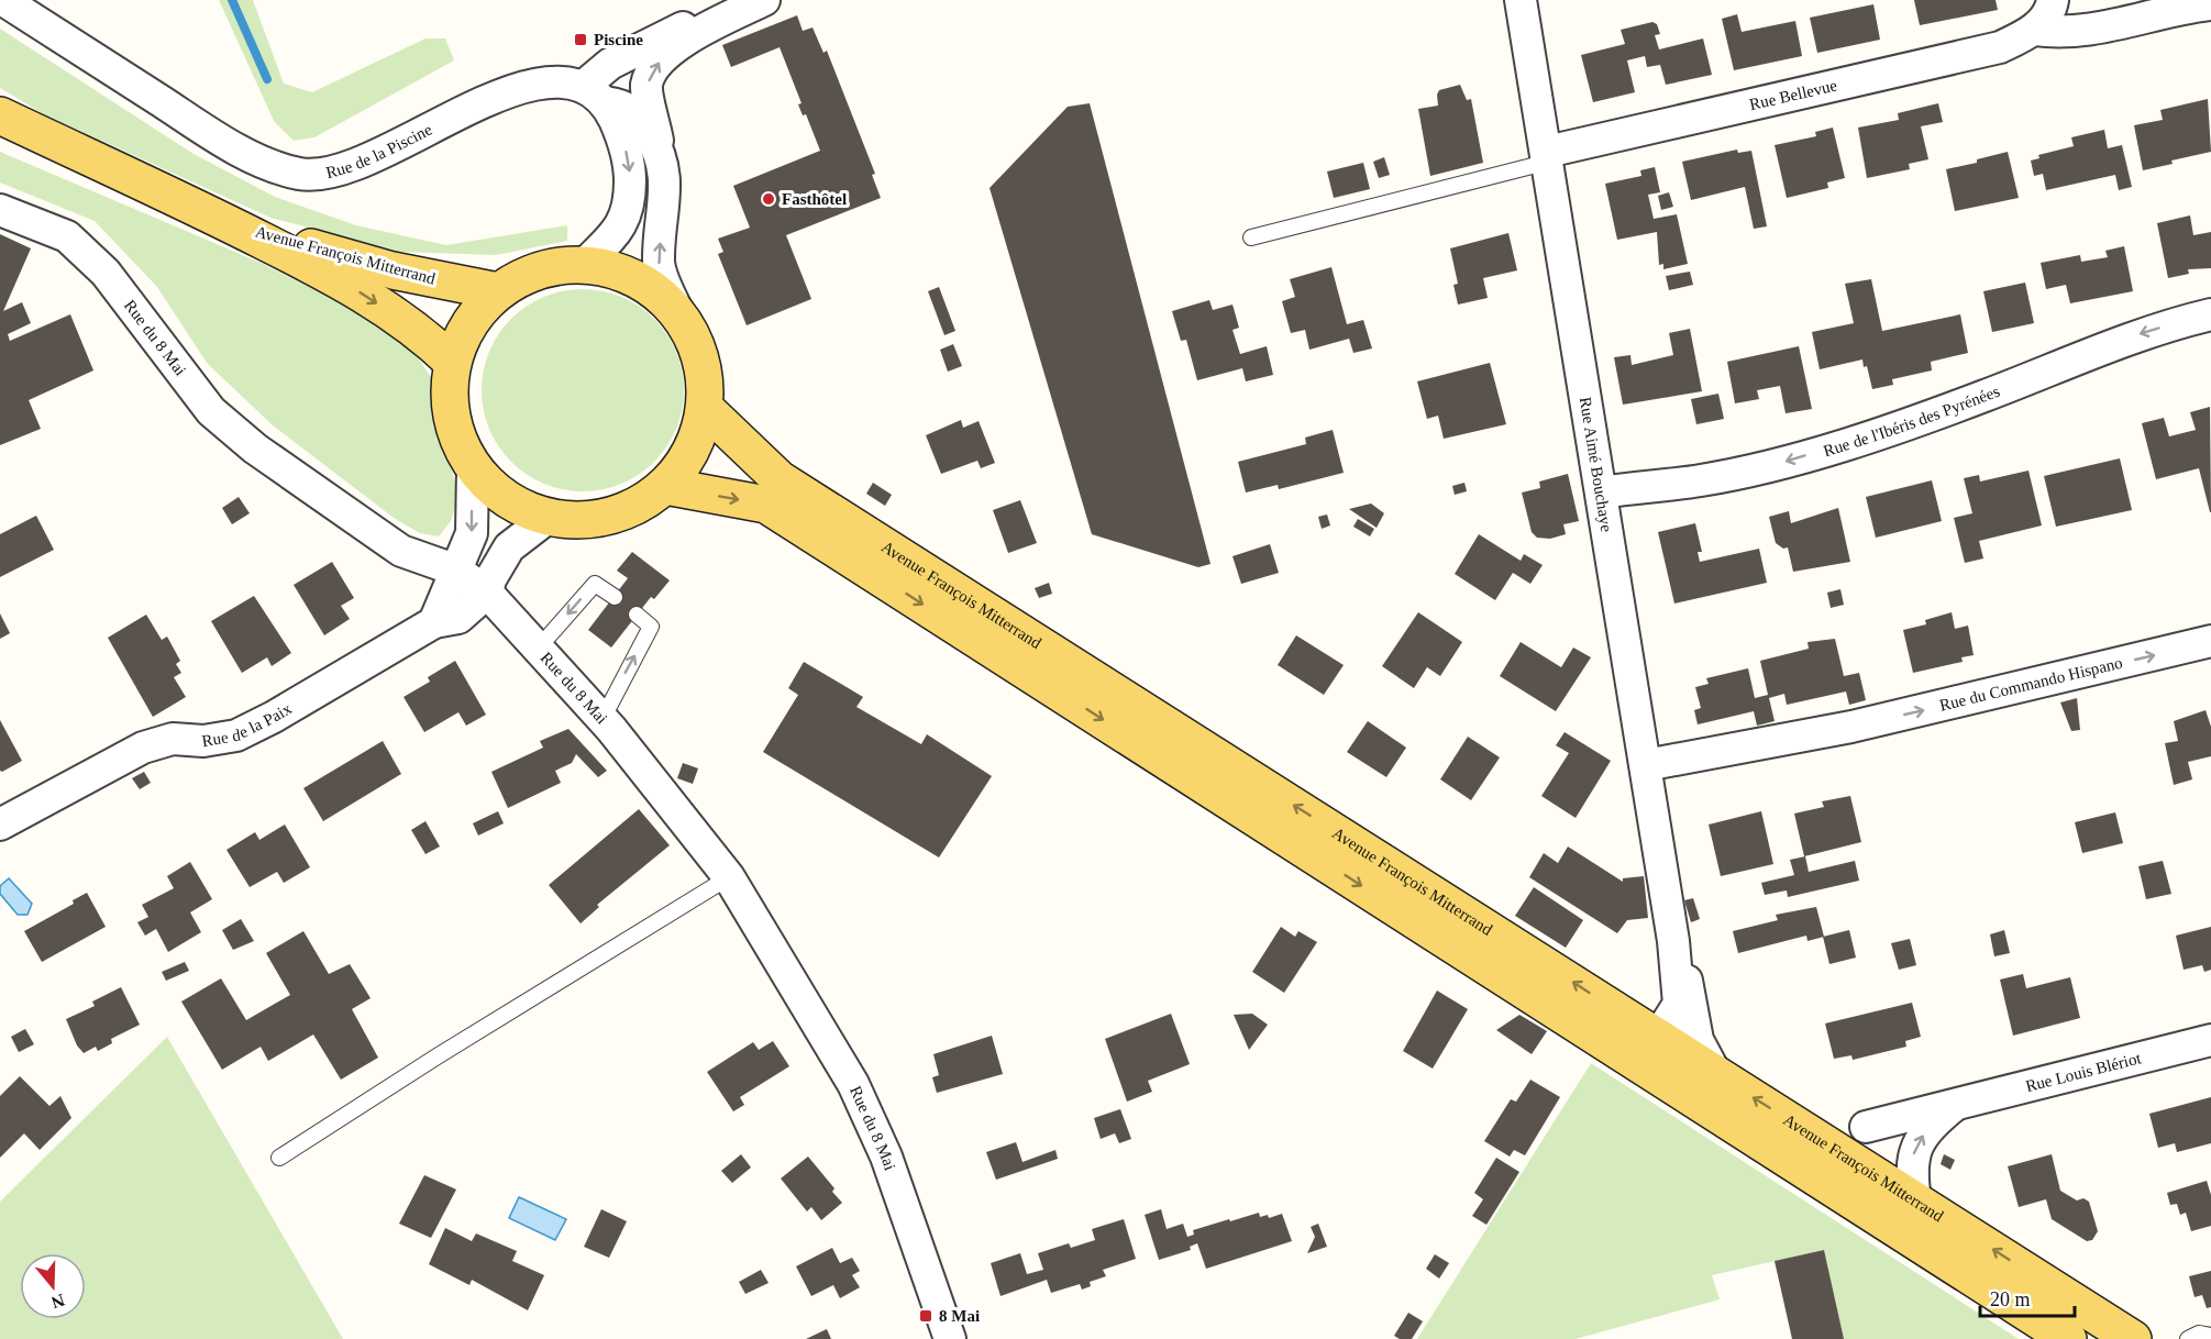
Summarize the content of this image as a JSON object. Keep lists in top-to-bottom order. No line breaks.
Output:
{"streets":{"main road":["Avenue François Mitterrand"],"street":["Rue Bellevue","Rue de la Piscine","Rue du 8 Mai","Rue de l'Ibéris des Pyrénées","Rue Aimé Bouchaye","Rue du Commando Hispano","Rue de la Paix","Rue Louis Blériot"]},"crossings":[["Rue Bellevue","Rue Aimé Bouchaye"],["Avenue François Mitterrand","Rue Aimé Bouchaye"],["Avenue François Mitterrand","Rue Louis Blériot"],["Rue du 8 Mai","Rue de la Paix"],["Rue de l'Ibéris des Pyrénées","Rue Aimé Bouchaye"],["Rue Aimé Bouchaye","Rue du Commando Hispano"]],"one_way":["Rue de l'Ibéris des Pyrénées","Rue du Commando Hispano"],"places":{"transit":["Piscine","8 Mai"],"other":["Fasthôtel"]},"scale_bar":"20 m","north":"bottom"}
